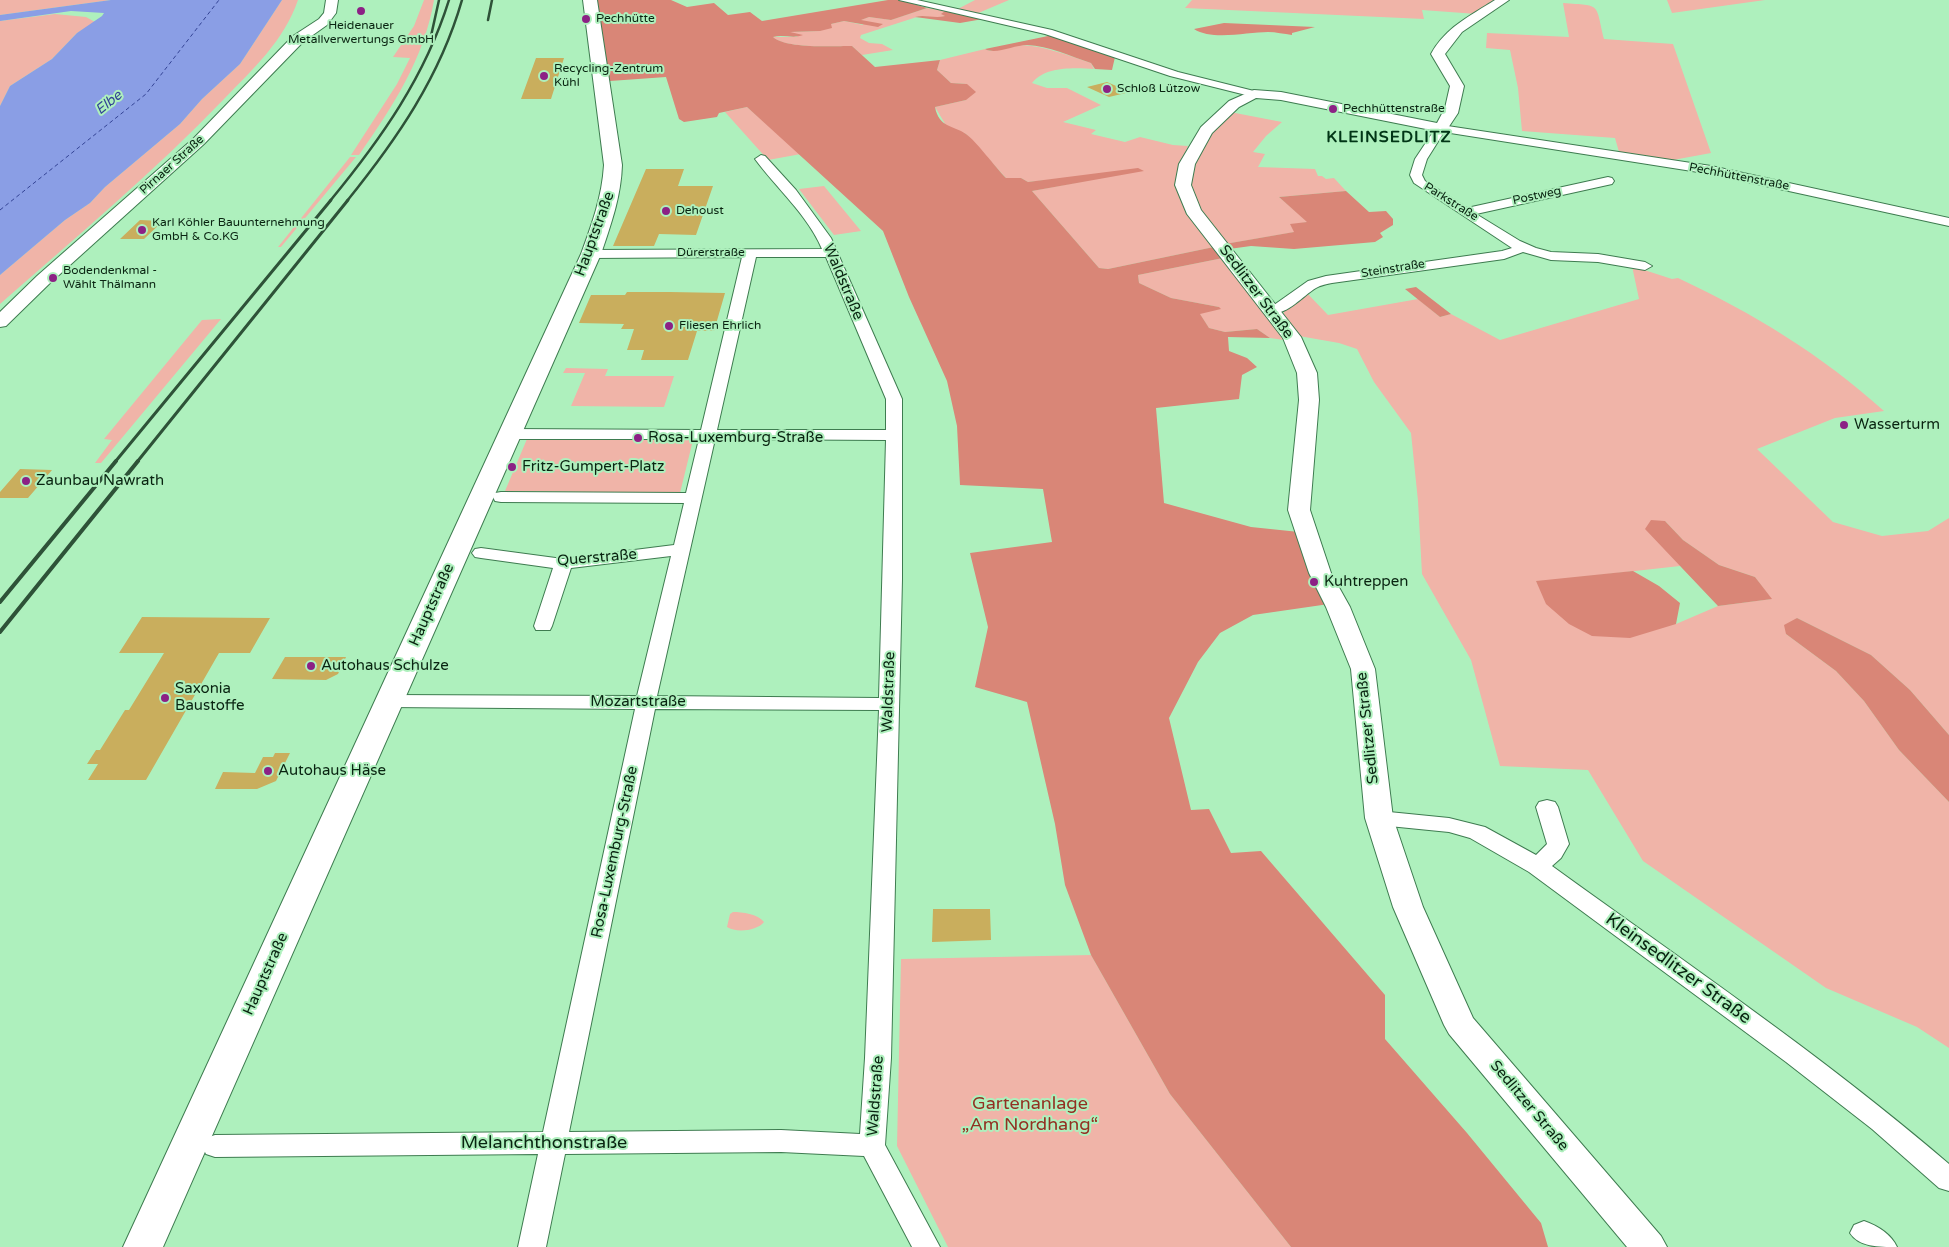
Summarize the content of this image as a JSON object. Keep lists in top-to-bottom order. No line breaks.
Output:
{"streets":{"main road":["Hauptstraße"],"street":["Pirnaer Straße","Pechhüttenstraße","Postweg","Parkstraße","Dürerstraße","Steinstraße","Waldstraße","Sedlitzer Straße","Querstraße","Mozartstraße","Rosa-Luxemburg-Straße","Kleinsedlitzer Straße","Melanchthonstraße"]},"crossings":[["Pechhüttenstraße","Parkstraße"],["Pechhüttenstraße","Sedlitzer Straße"],["Postweg","Parkstraße"],["Parkstraße","Steinstraße"],["Hauptstraße","Dürerstraße"],["Hauptstraße","Mozartstraße"],["Dürerstraße","Waldstraße"],["Dürerstraße","Rosa-Luxemburg-Straße"],["Steinstraße","Sedlitzer Straße"],["Waldstraße","Mozartstraße"],["Waldstraße","Melanchthonstraße"],["Sedlitzer Straße","Kleinsedlitzer Straße"],["Querstraße","Rosa-Luxemburg-Straße"],["Mozartstraße","Rosa-Luxemburg-Straße"],["Rosa-Luxemburg-Straße","Melanchthonstraße"]],"districts":["KLEINSEDLITZ"],"water":["Elbe"],"parks":["Gartenanlage „Am Nordhang“"],"places":["Heidenauer Metallverwertungs GmbH","Pechhütte","Recycling-Zentrum Kühl","Schloß Lützow","Pechhüttenstraße","Dehoust","Karl Köhler Bauunternehmung GmbH & Co.KG","Bodendenkmal - Wählt Thälmann","Fliesen Ehrlich","Wasserturm","Rosa-Luxemburg-Straße","Fritz-Gumpert-Platz","Zaunbau Nawrath","Kuhtreppen","Autohaus Schulze","Saxonia Baustoffe","Autohaus Häse"]}
